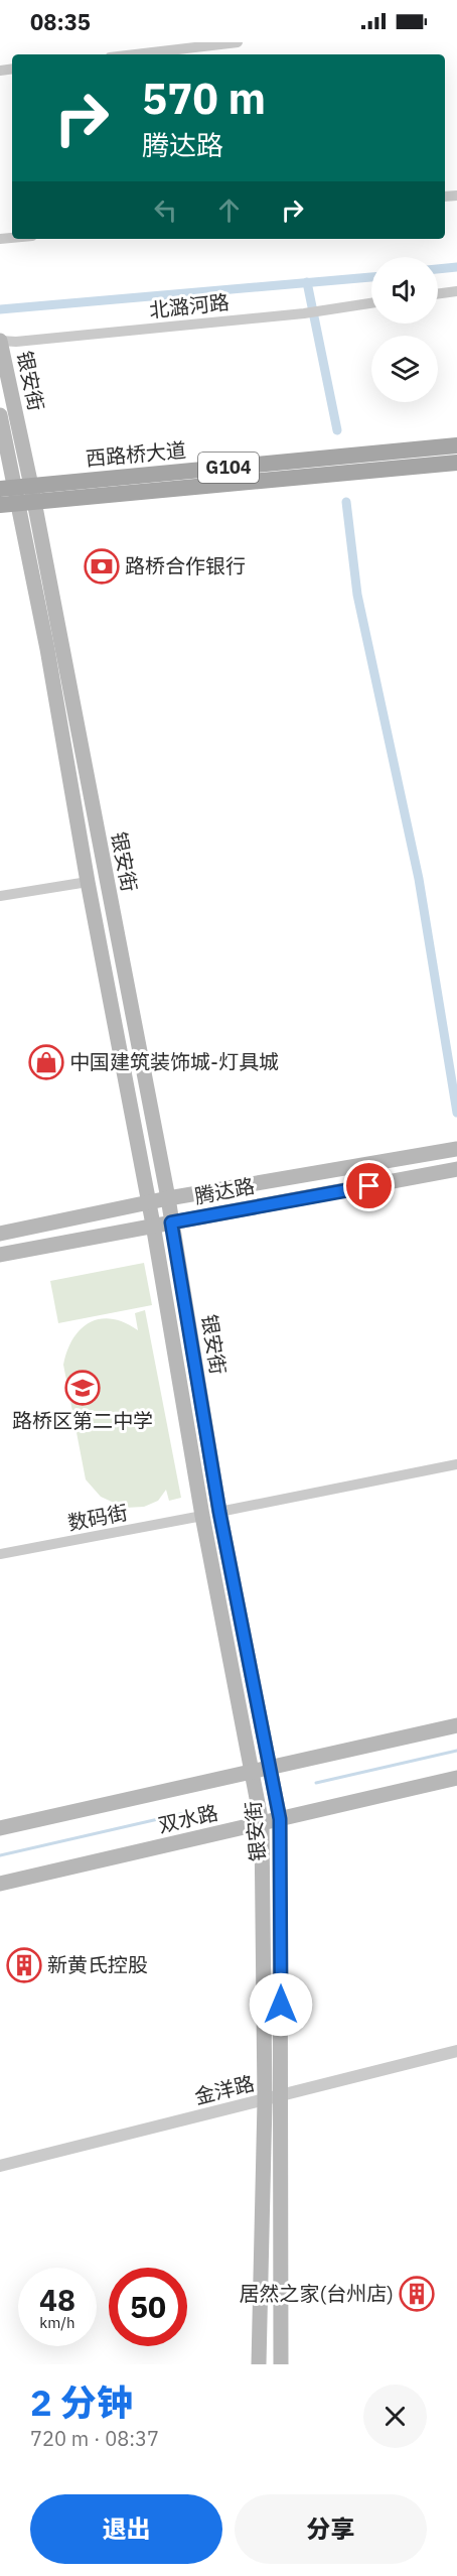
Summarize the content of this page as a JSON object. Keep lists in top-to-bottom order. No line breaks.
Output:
{"streets":{"main road":["银安街","西路桥大道","G104","腾达路","双水路"],"street":["北潞河路","数码街","金洋路"]},"crossings":[["北潞河路","银安街"],["银安街","西路桥大道"],["银安街","腾达路"],["银安街","数码街"],["银安街","双水路"],["银安街","金洋路"]],"places":{"bank":["路桥合作银行"],"shop":["中国建筑装饰城-灯具城"],"school or university":["路桥区第二中学"],"building":["新黄氏控股","居然之家(台州店)"]},"page":{"status":"08:35","turn":["570 m","腾达路"],"speed":"48 km/h","limit":"50","heading":["2 分钟","720 m · 08:37"],"buttons":["退出","分享"]}}
